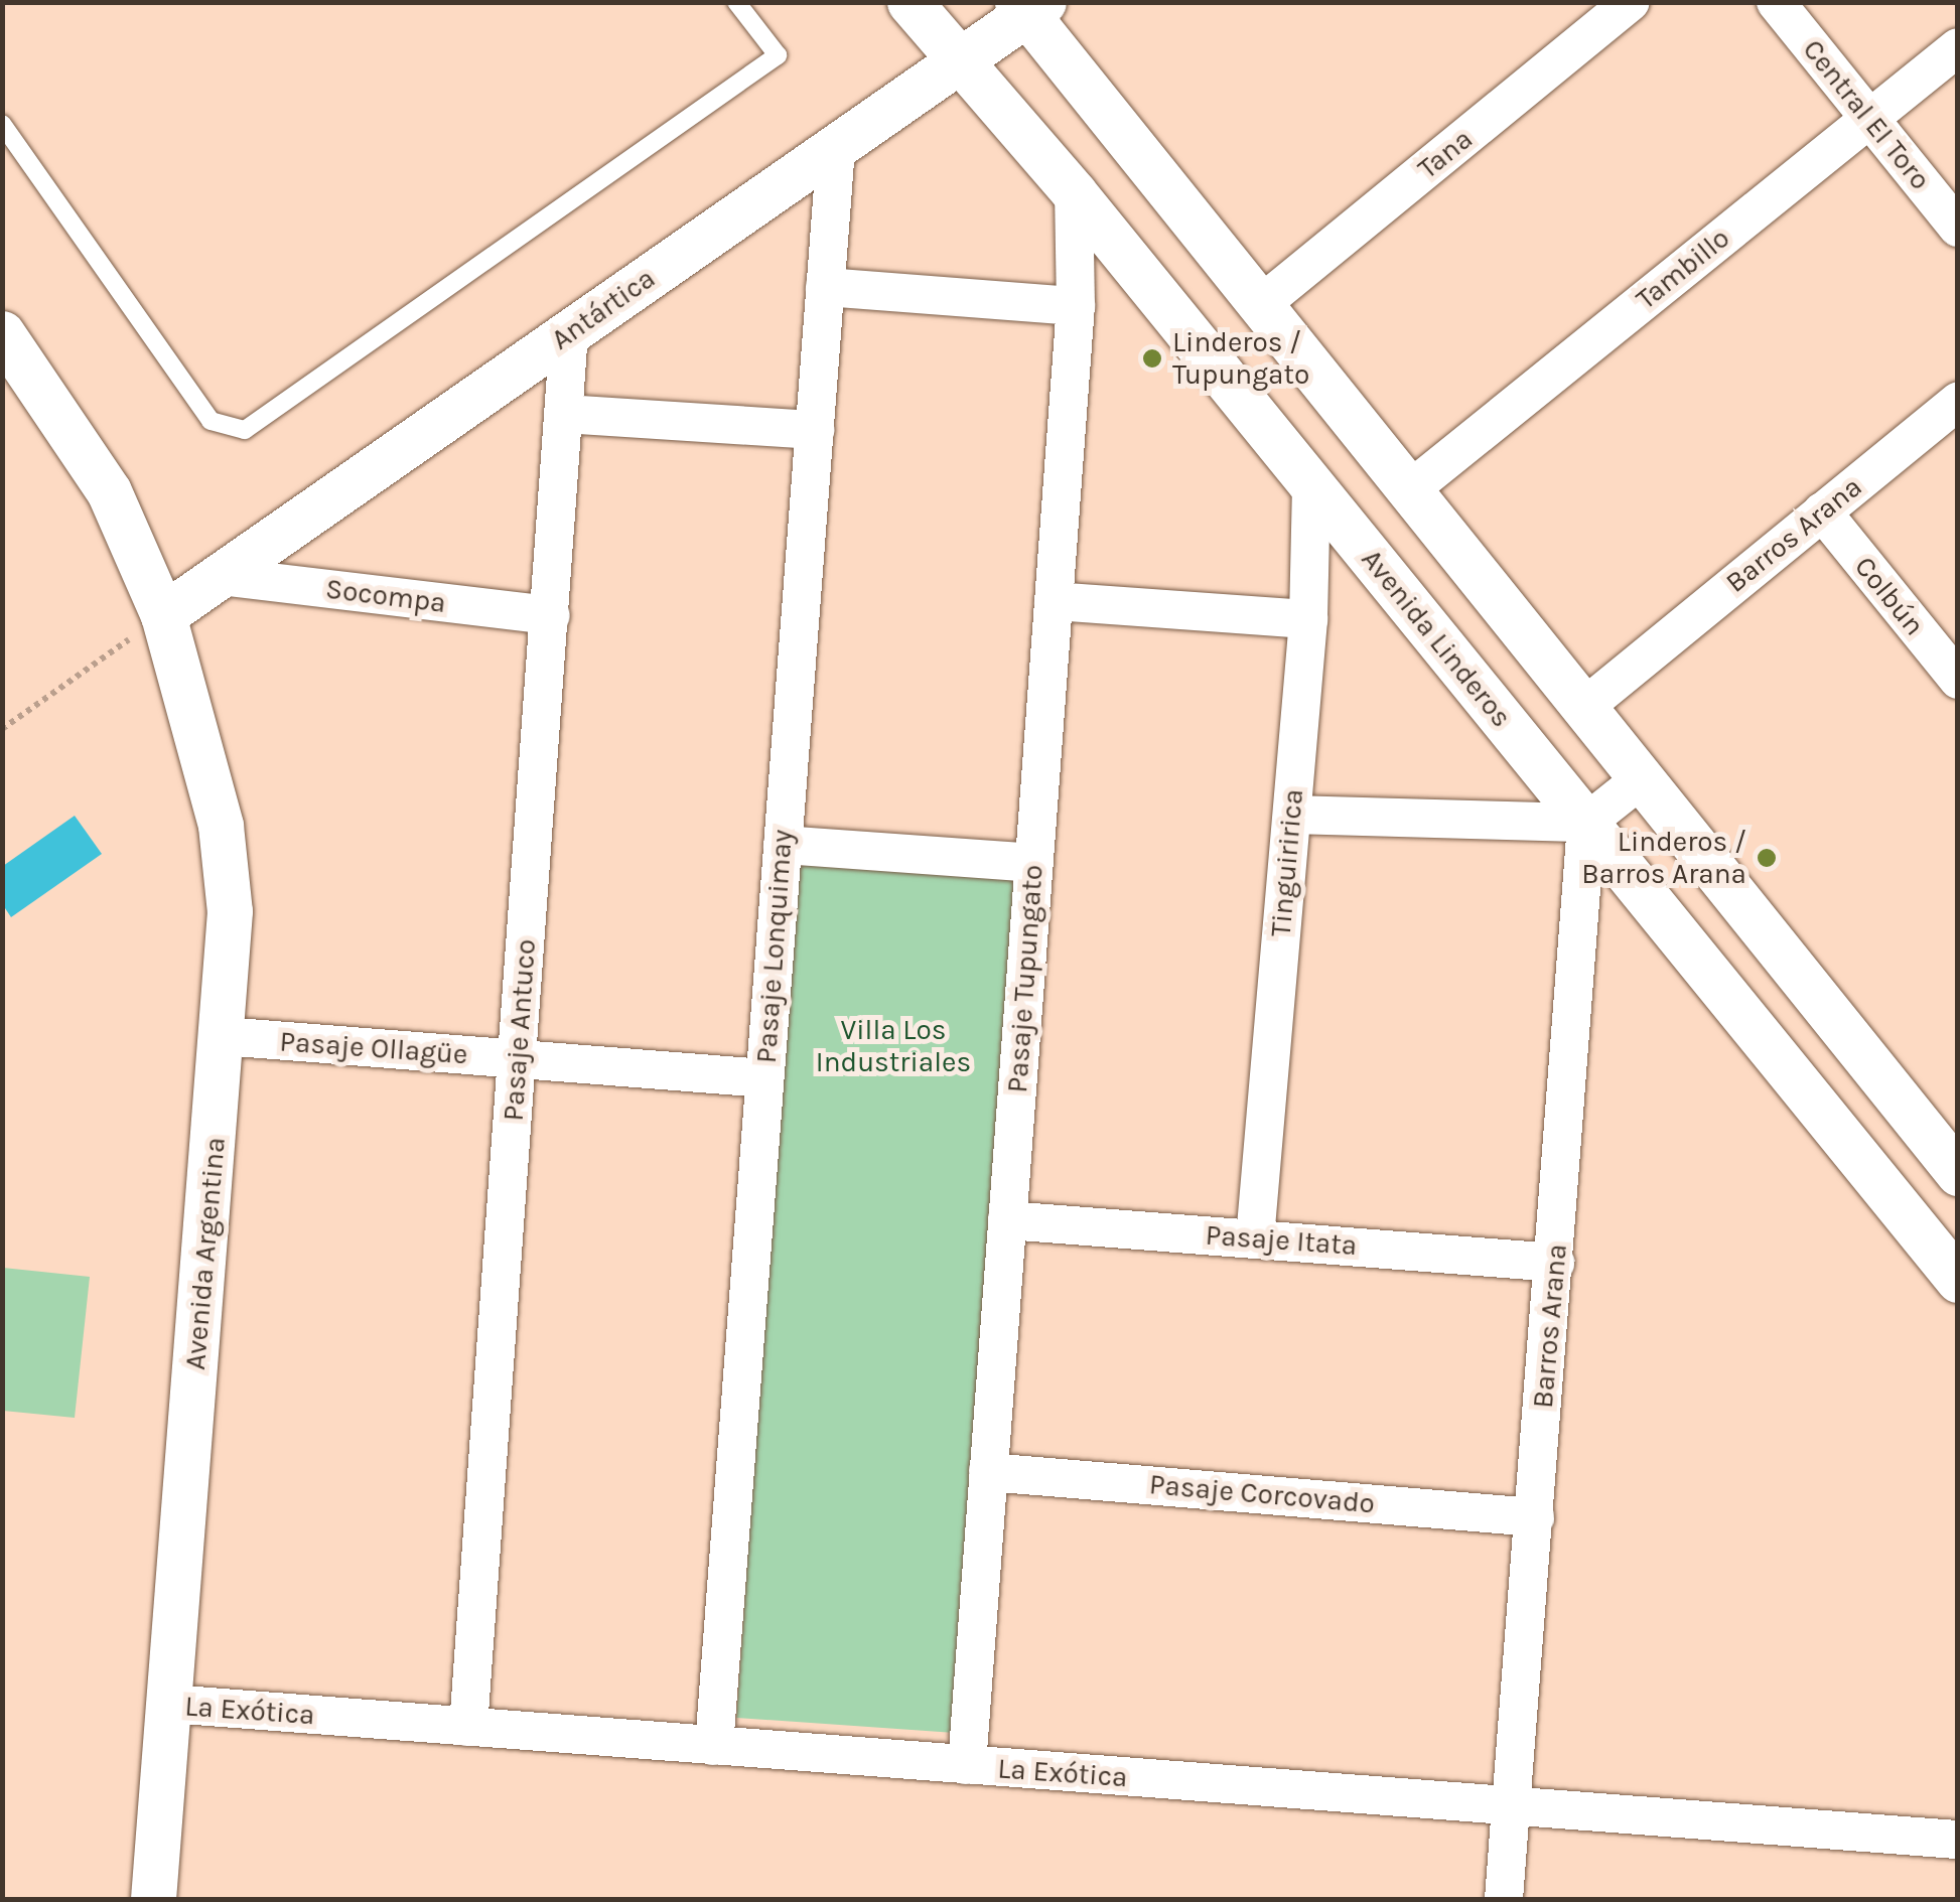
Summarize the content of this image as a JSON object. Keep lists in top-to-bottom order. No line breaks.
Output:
{"streets":{"street":["Central El Toro","Tana","Tambillo","Antártica","Barros Arana","Socompa","Colbún","Avenida Linderos","Tinguiririca","Pasaje Lonquimay","Pasaje Tupungato","Pasaje Antuco","Pasaje Ollagüe","Pasaje Itata","Avenida Argentina","Pasaje Corcovado","La Exótica"]},"crossings":[["Central El Toro","Tambillo"],["Antártica","Socompa"],["Antártica","Avenida Linderos"],["Antártica","Pasaje Lonquimay"],["Antártica","Pasaje Antuco"],["Antártica","Avenida Argentina"],["Barros Arana","Colbún"],["Barros Arana","Avenida Linderos"],["Barros Arana","Pasaje Itata"],["Barros Arana","Pasaje Corcovado"],["Barros Arana","La Exótica"],["Socompa","Pasaje Antuco"],["Avenida Linderos","Tinguiririca"],["Avenida Linderos","Pasaje Tupungato"],["Tinguiririca","Pasaje Itata"],["Pasaje Lonquimay","Pasaje Ollagüe"],["Pasaje Lonquimay","La Exótica"],["Pasaje Tupungato","Pasaje Itata"],["Pasaje Tupungato","Pasaje Corcovado"],["Pasaje Tupungato","La Exótica"],["Pasaje Antuco","Pasaje Ollagüe"],["Pasaje Antuco","La Exótica"],["Pasaje Ollagüe","Avenida Argentina"],["Avenida Argentina","La Exótica"]],"parks":["Villa Los Industriales"],"places":["Linderos / Tupungato","Linderos / Barros Arana"]}
